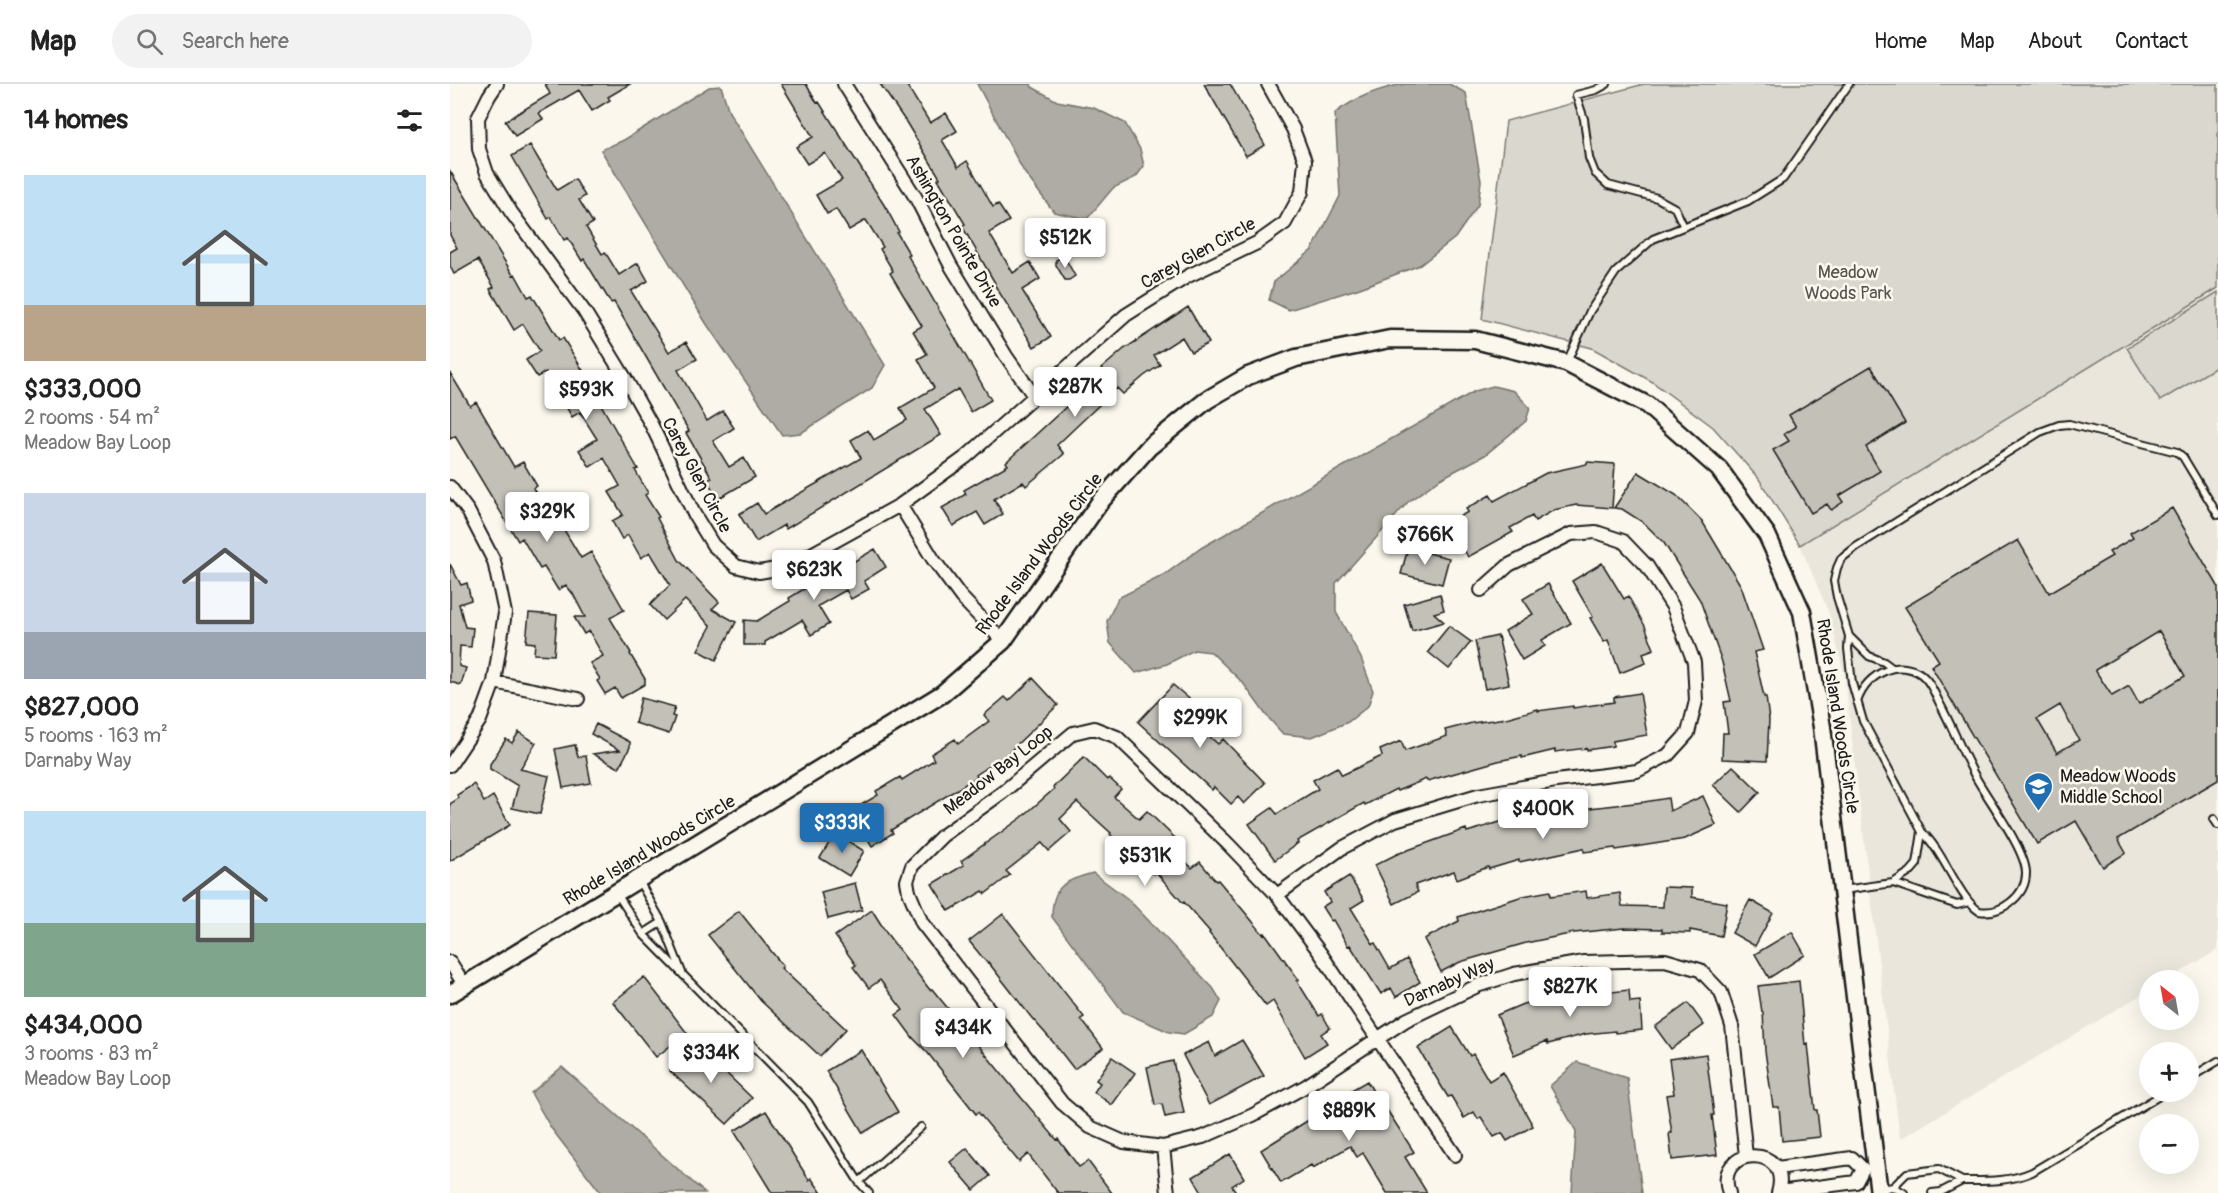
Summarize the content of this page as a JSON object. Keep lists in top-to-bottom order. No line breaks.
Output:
{"streets":{"street":["Ashington Pointe Drive","Carey Glen Circle","Rhode Island Woods Circle","Meadow Bay Loop","Darnaby Way"]},"crossings":[["Ashington Pointe Drive","Carey Glen Circle"],["Meadow Bay Loop","Darnaby Way"]],"parks":["Meadow Woods Park"],"places":{"school or university":["Meadow Woods Middle School"]},"north":"top left","page":{"header":"Map","search":"Search here","nav":["Home","Map","About","Contact"],"heading":"14 homes","list":[{"name":"$333,000","note":"2 rooms · 54 m² · Meadow Bay Loop"},{"name":"$827,000","note":"5 rooms · 163 m² · Darnaby Way"},{"name":"$434,000","note":"3 rooms · 83 m² · Meadow Bay Loop"}],"price":["$512K","$287K","$593K","$329K","$766K","$623K","$299K","$400K","$333K","$531K","$827K","$434K","$334K","$889K"],"map_buttons":["+","−"]}}
